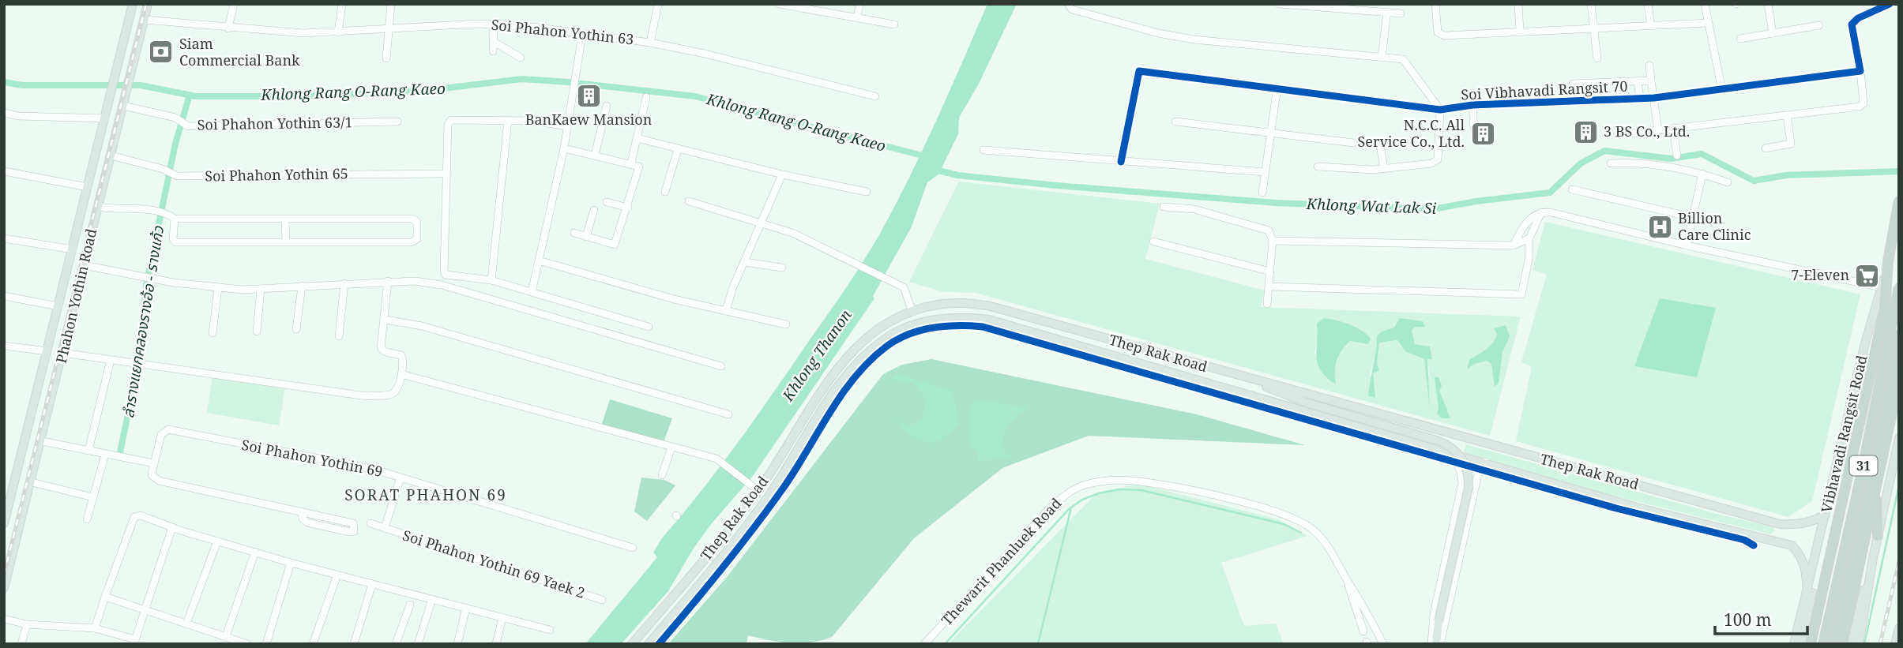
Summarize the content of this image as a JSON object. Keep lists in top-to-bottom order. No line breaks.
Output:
{"streets":{"highway":["31"],"main road":["Phahon Yothin Road","Thep Rak Road","Vibhavadi Rangsit Road"],"street":["Soi Phahon Yothin 63","Soi Vibhavadi Rangsit 70","Soi Phahon Yothin 63/1","Soi Phahon Yothin 65","Soi Phahon Yothin 69","Thewarit Phanluek Road","Soi Phahon Yothin 69 Yaek 2"]},"crossings":[["Soi Phahon Yothin 63","Phahon Yothin Road"],["Soi Phahon Yothin 63/1","Phahon Yothin Road"],["Soi Phahon Yothin 65","Phahon Yothin Road"],["Thep Rak Road","Vibhavadi Rangsit Road"],["Soi Phahon Yothin 69","Soi Phahon Yothin 69 Yaek 2"]],"districts":["SORAT PHAHON 69"],"water":["Khlong Rang O-Rang Kaeo","Khlong Wat Lak Si","ลำรางแยกคลองรางอ้อ - รางแก้ว","Khlong Thanon"],"places":{"bank":["Siam Commercial Bank"],"building":["BanKaew Mansion","3 BS Co., Ltd.","N.C.C. All Service Co., Ltd."],"hospital":["Billion Care Clinic"],"supermarket":["7-Eleven"]},"scale_bar":"100 m"}
